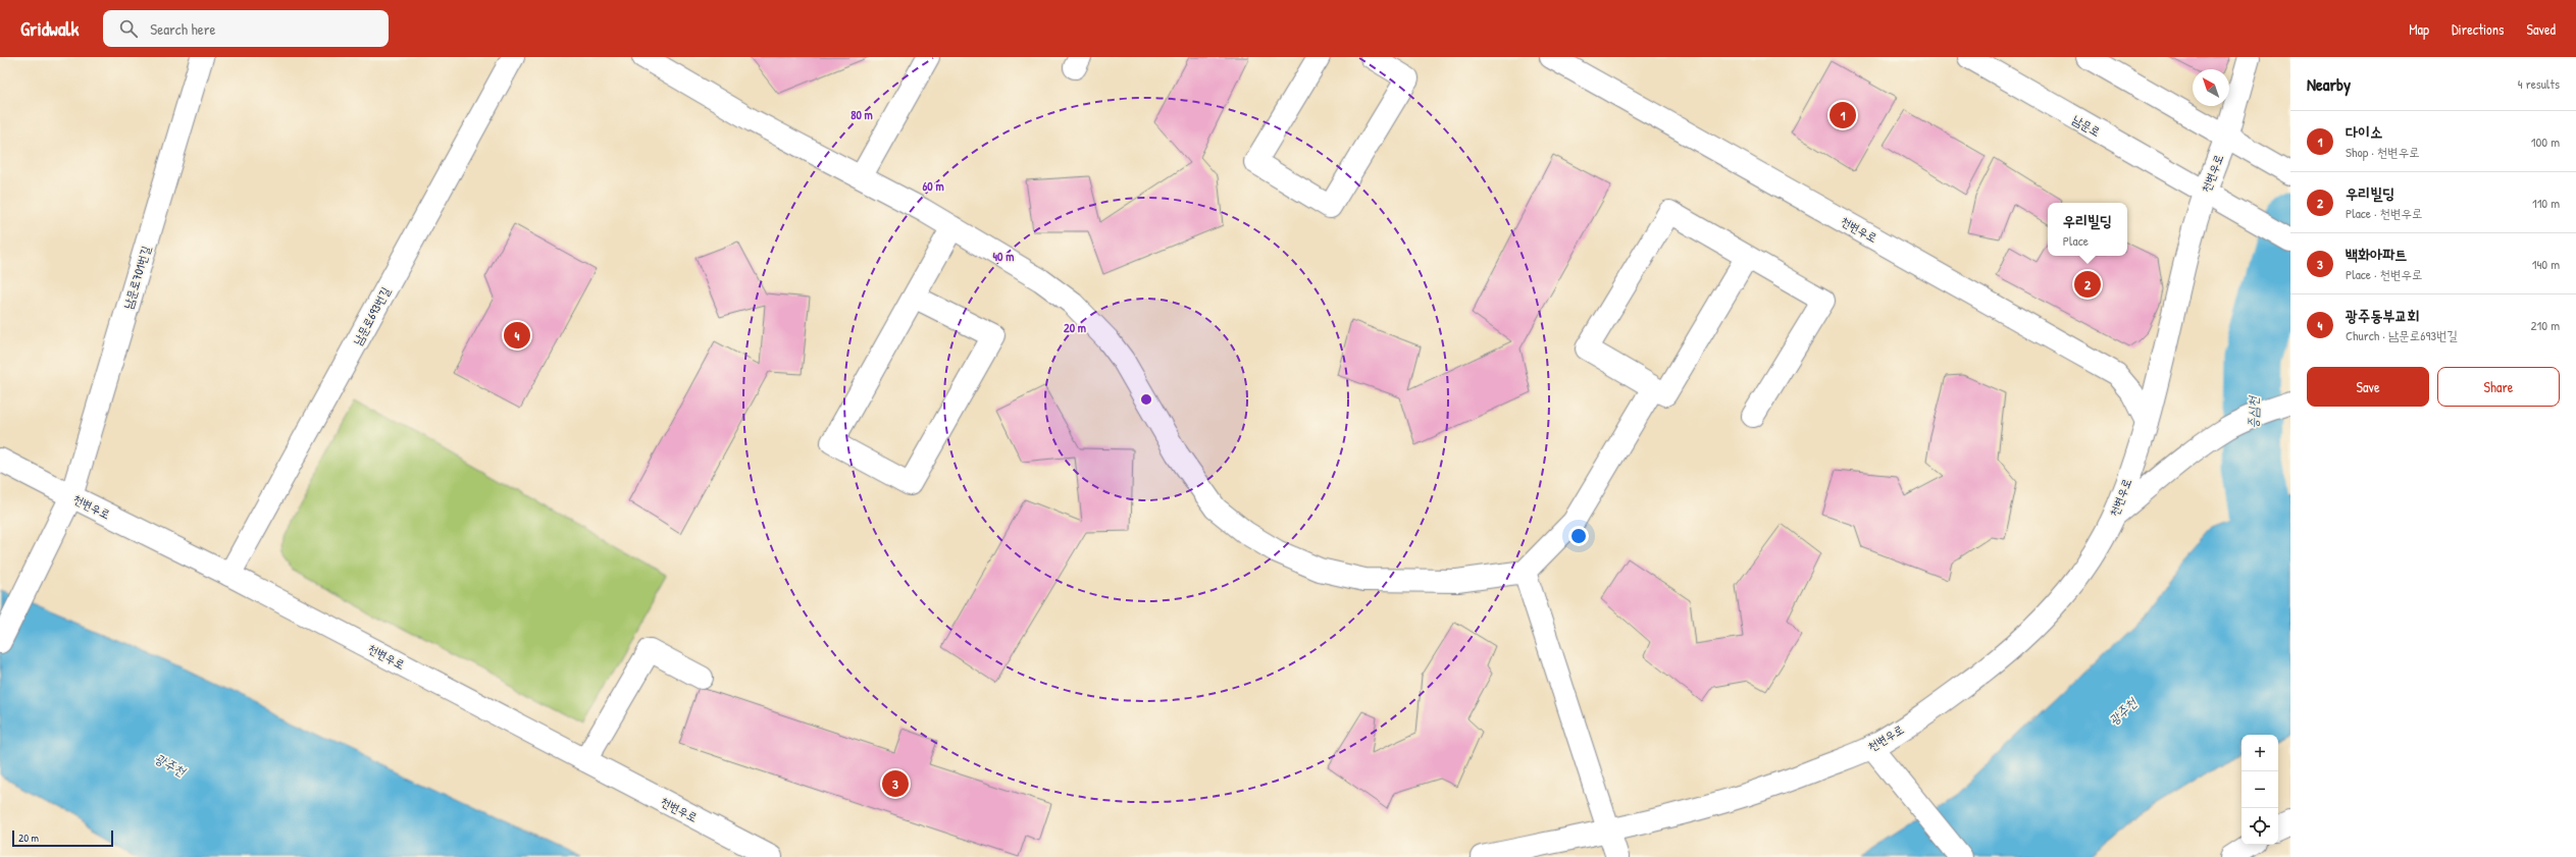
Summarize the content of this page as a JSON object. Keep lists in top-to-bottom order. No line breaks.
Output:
{"streets":{"main road":["남문로","천변우로","남문로701번길","남문로693번길"]},"crossings":[["남문로","천변우로"],["천변우로","남문로701번길"],["천변우로","남문로693번길"]],"water":["증심천","광주천"],"scale_bar":"20 m","north":"top left","page":{"header":"Gridwalk","search":"Search here","nav":["Map","Directions","Saved"],"heading":["Nearby","4 results"],"pins":["1","2","4","3"],"list":[{"mark":"1","name":"다이소","note":"Shop · 천변우로","value":"100 m"},{"mark":"2","name":"우리빌딩","note":"Place · 천변우로","value":"110 m"},{"mark":"3","name":"백화아파트","note":"Place · 천변우로","value":"140 m"},{"mark":"4","name":"광주동부교회","note":"Church · 남문로693번길","value":"210 m"}],"popup":["우리빌딩","Place"],"buttons":["Save","Share"],"map_buttons":["+","−"],"scale":"20 m"},"rings":["80 m","60 m","40 m","20 m"]}
